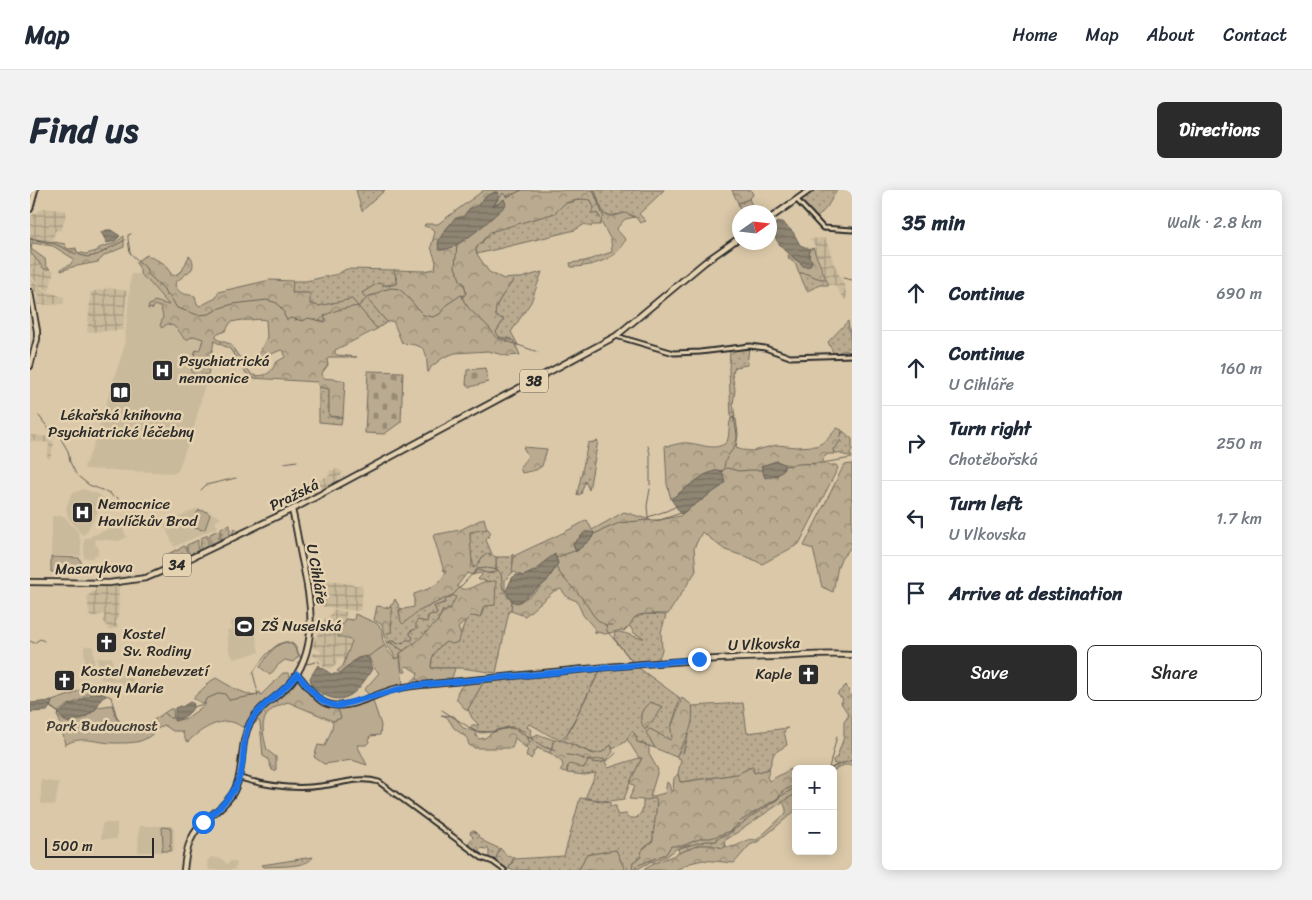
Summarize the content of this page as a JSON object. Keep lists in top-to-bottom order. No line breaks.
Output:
{"streets":{"main road":["38","Pražská","34","Masarykova","U Cihláře","U Vlkovska"]},"crossings":[["38","Pražská"],["Pražská","Masarykova"],["U Cihláře","U Vlkovska"]],"parks":["Park Budoucnost"],"places":{"hospital":["Psychiatrická nemocnice","Nemocnice Havlíčkův Brod"],"library":["Lékařská knihovna Psychiatrické léčebny"],"sports":["ZŠ Nuselská"],"church":["Kostel Sv. Rodiny","Kaple","Kostel Nanebevzetí Panny Marie"]},"scale_bar":"500 m","north":"right","page":{"header":"Map","nav":["Home","Map","About","Contact"],"title":"Find us","buttons":["Directions",["Save","Share"]],"heading":["35 min","Walk · 2.8 km"],"list":[["Continue","690 m"],["Continue","U Cihláře","160 m"],["Turn right","Chotěbořská","250 m"],["Turn left","U Vlkovska","1.7 km"],"Arrive at destination"],"map_buttons":["+","−"],"scale":"500 m"}}
